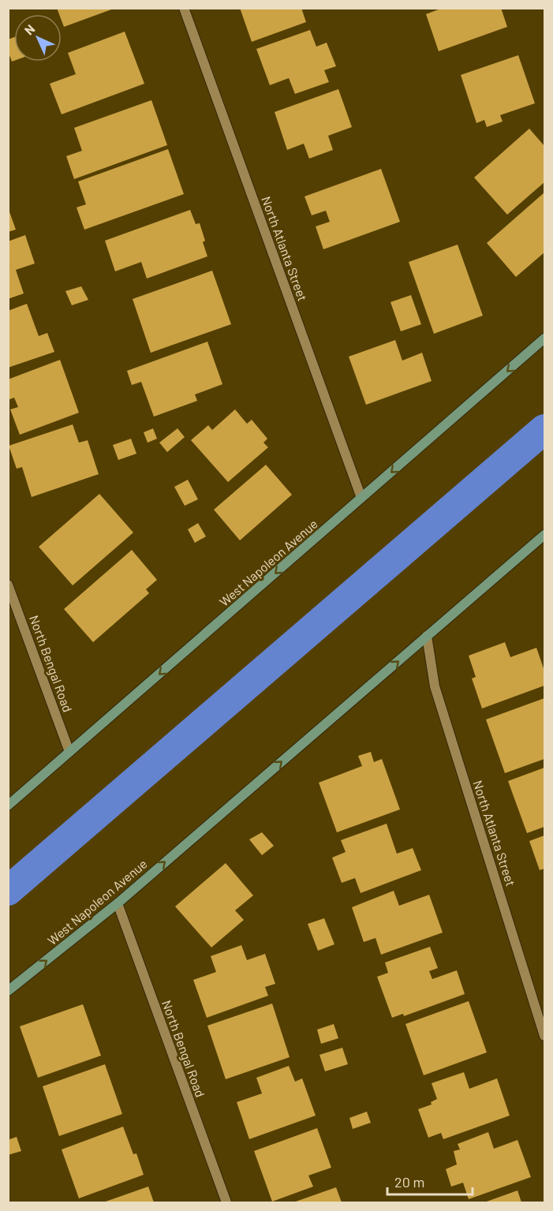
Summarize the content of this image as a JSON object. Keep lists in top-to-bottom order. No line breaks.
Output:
{"streets":{"main road":["West Napoleon Avenue"],"street":["North Atlanta Street","North Bengal Road"]},"crossings":[["North Atlanta Street","West Napoleon Avenue"],["West Napoleon Avenue","North Bengal Road"]],"scale_bar":"20 m","north":"top left"}
